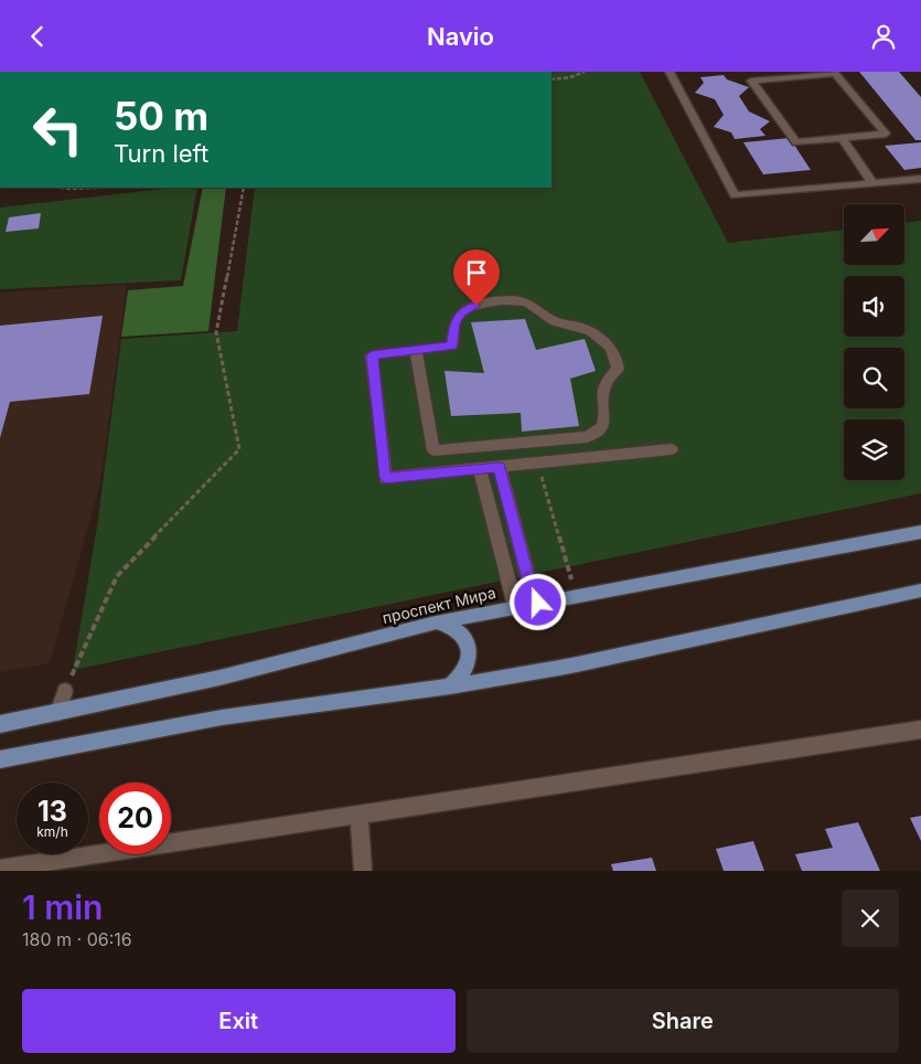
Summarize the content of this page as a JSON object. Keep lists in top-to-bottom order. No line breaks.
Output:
{"streets":{"main road":["проспект Мира"]},"north":"top right","page":{"header":"Navio","turn":["50 m","Turn left"],"speed":"13 km/h","limit":"20","heading":["1 min","180 m · 06:16"],"buttons":["Exit","Share"]}}
